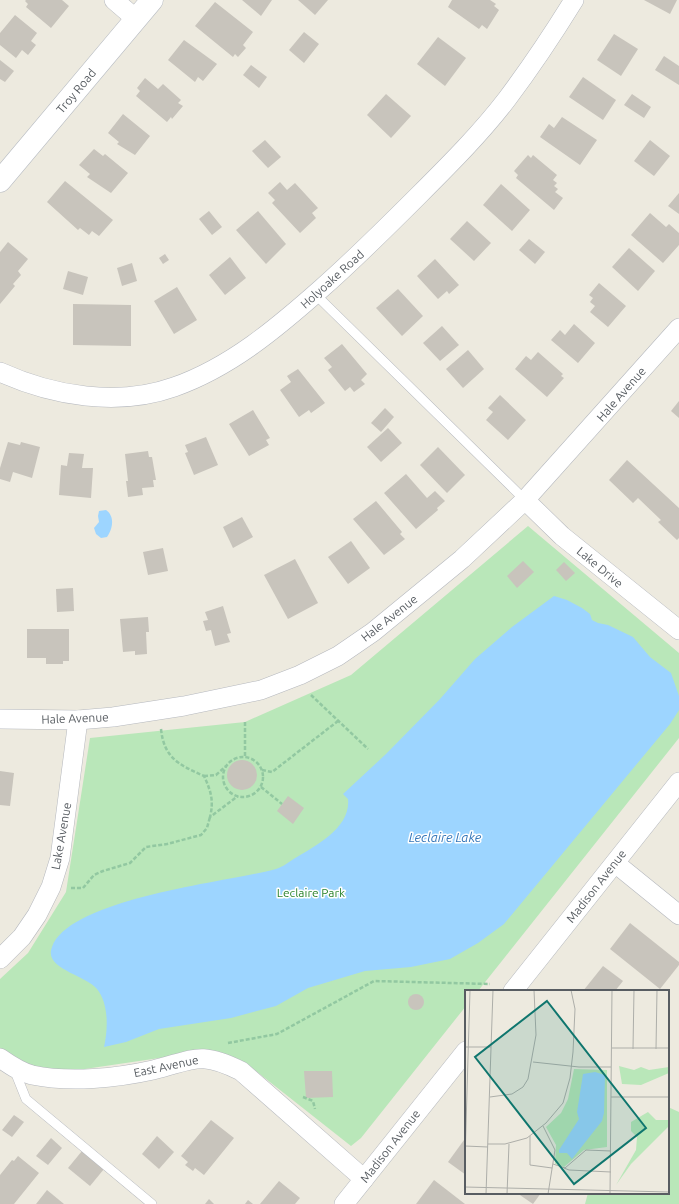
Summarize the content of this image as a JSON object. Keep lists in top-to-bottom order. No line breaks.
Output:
{"streets":{"main road":["Troy Road"],"street":["Holyoake Road","Hale Avenue","Lake Drive","Lake Avenue","Madison Avenue","East Avenue"]},"crossings":[["Hale Avenue","Lake Drive"],["Hale Avenue","Lake Avenue"],["Madison Avenue","East Avenue"]],"water":["Leclaire Lake"],"parks":["Leclaire Park"]}
